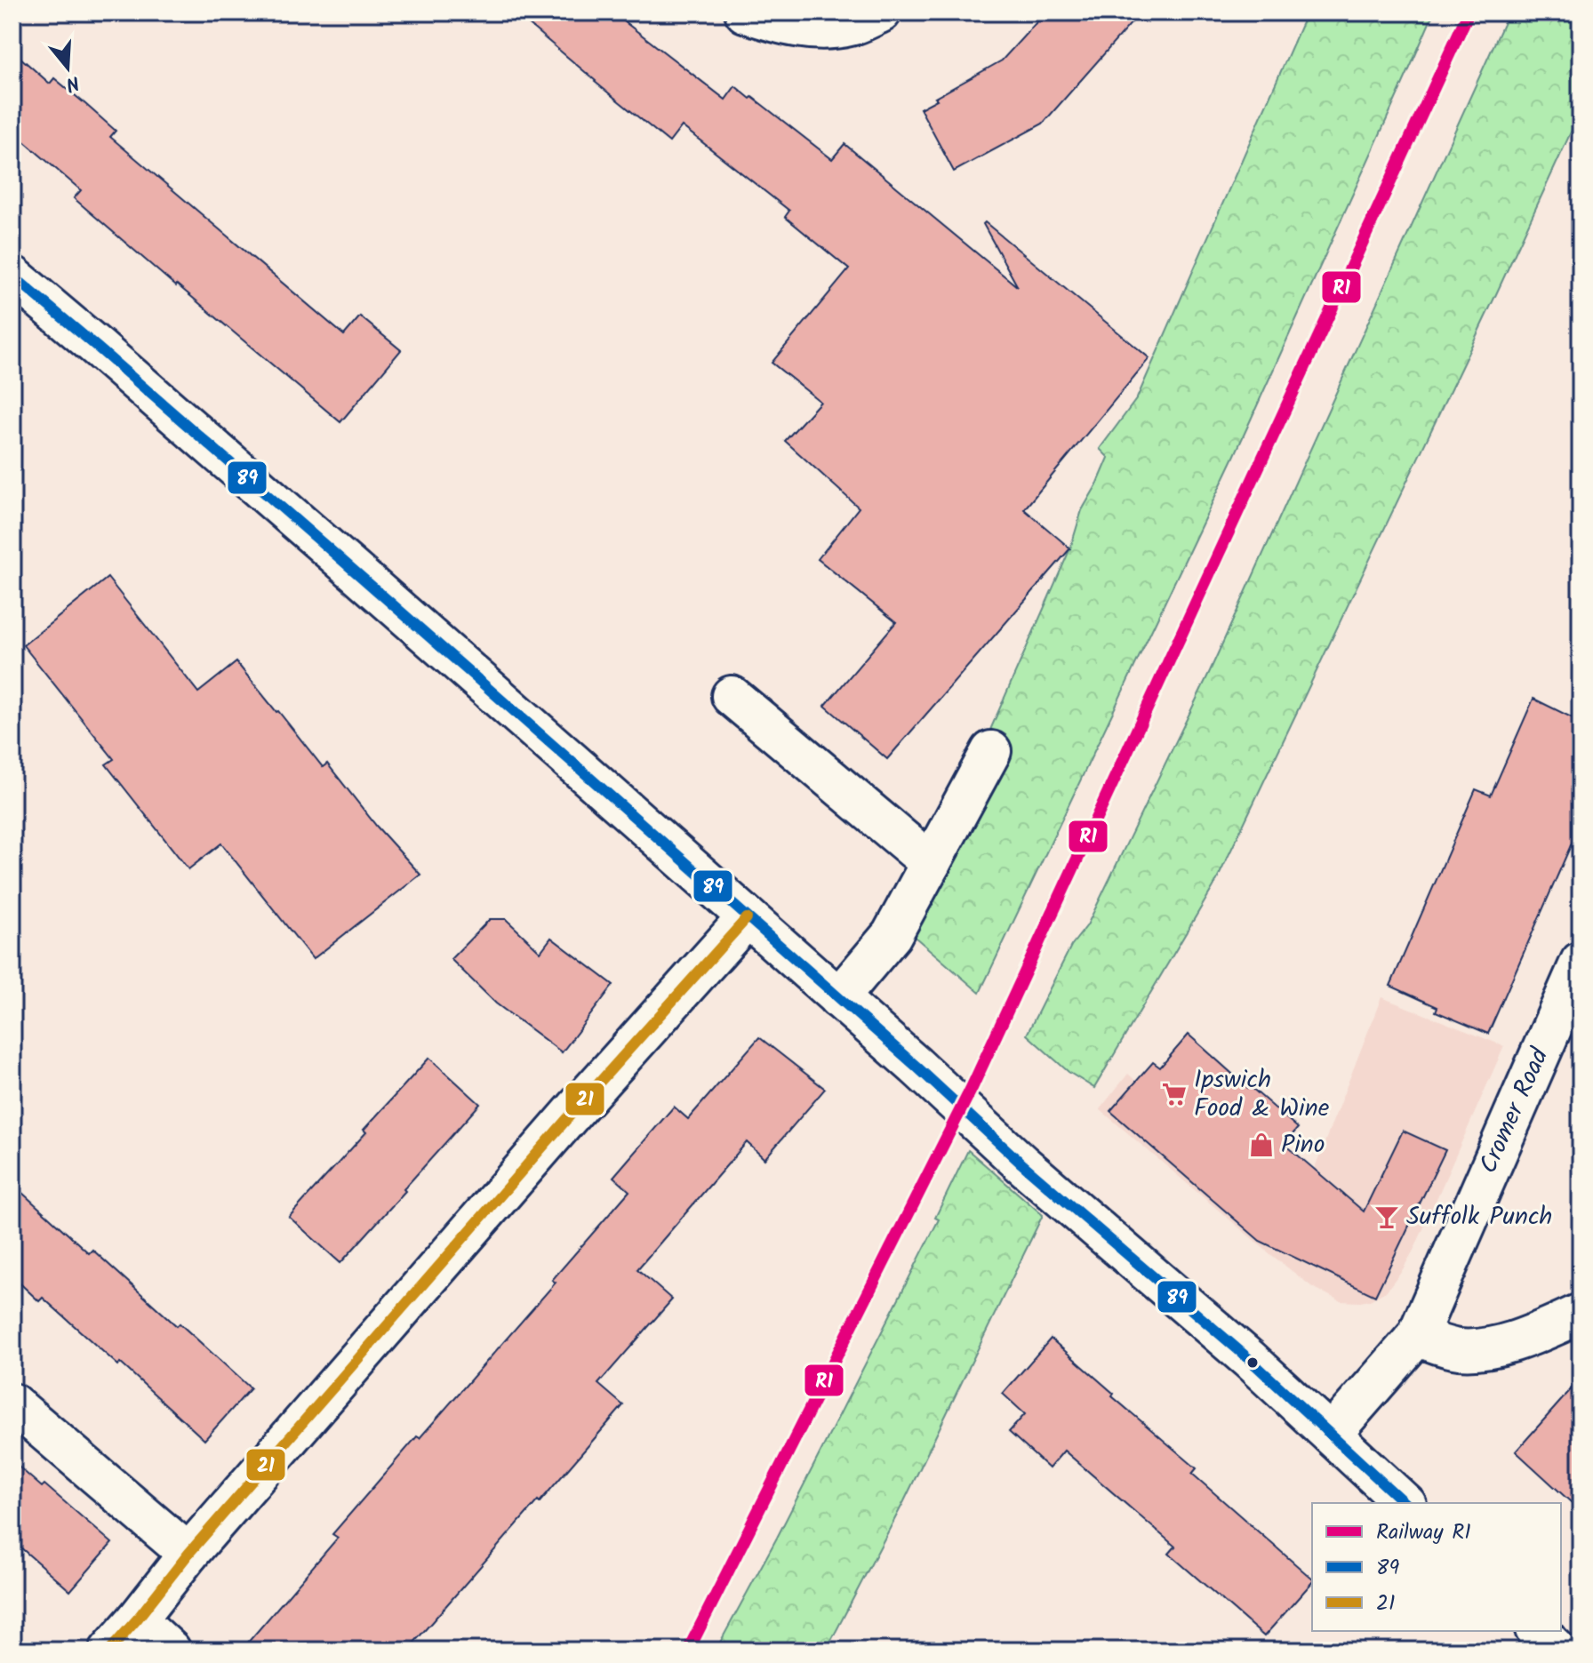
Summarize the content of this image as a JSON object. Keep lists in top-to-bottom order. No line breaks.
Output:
{"streets":{"street":["Cromer Road"]},"places":{"supermarket":["Ipswich Food & Wine"],"shop":["Pino"],"bar":["Suffolk Punch"]},"lines":["rail line R1","transit line 89","transit line 21"],"legend":["Railway R1","89","21"],"north":"bottom"}
